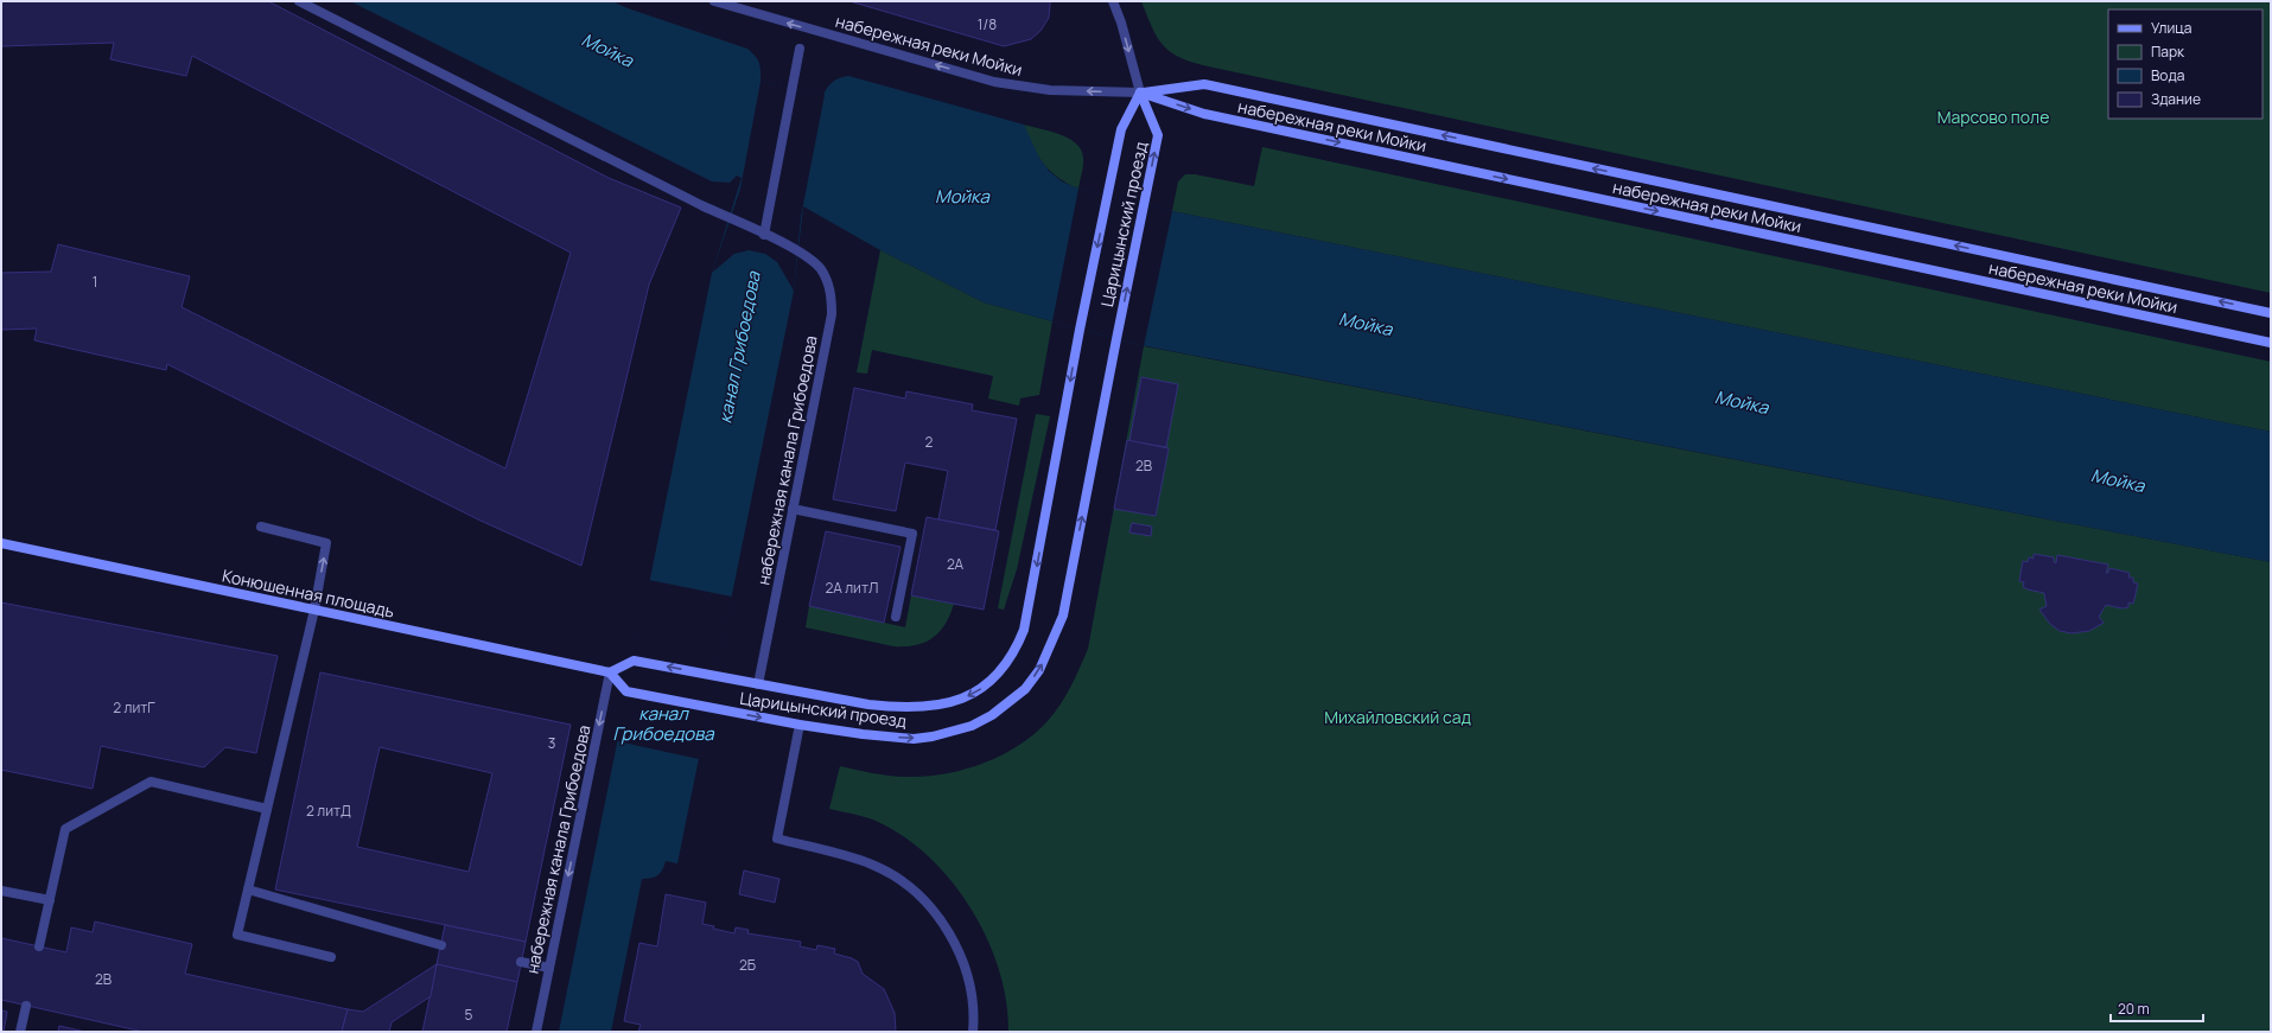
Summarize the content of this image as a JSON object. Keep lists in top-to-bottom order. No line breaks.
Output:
{"streets":{"main road":["набережная реки Мойки","Царицынский проезд","Конюшенная площадь"],"street":["набережная канала Грибоедова"]},"crossings":[["набережная реки Мойки","Царицынский проезд"],["Царицынский проезд","набережная канала Грибоедова"],["Царицынский проезд","Конюшенная площадь"],["набережная канала Грибоедова","Конюшенная площадь"]],"water":["Мойка","канал Грибоедова"],"parks":["Марсово поле","Михайловский сад"],"house_numbers":["1/8","1","2","2В","2А","2А литЛ","2 литГ","3","2 литД","2Б","2В","5"],"legend":["Улица","Парк","Вода","Здание"],"scale_bar":"20 m"}
